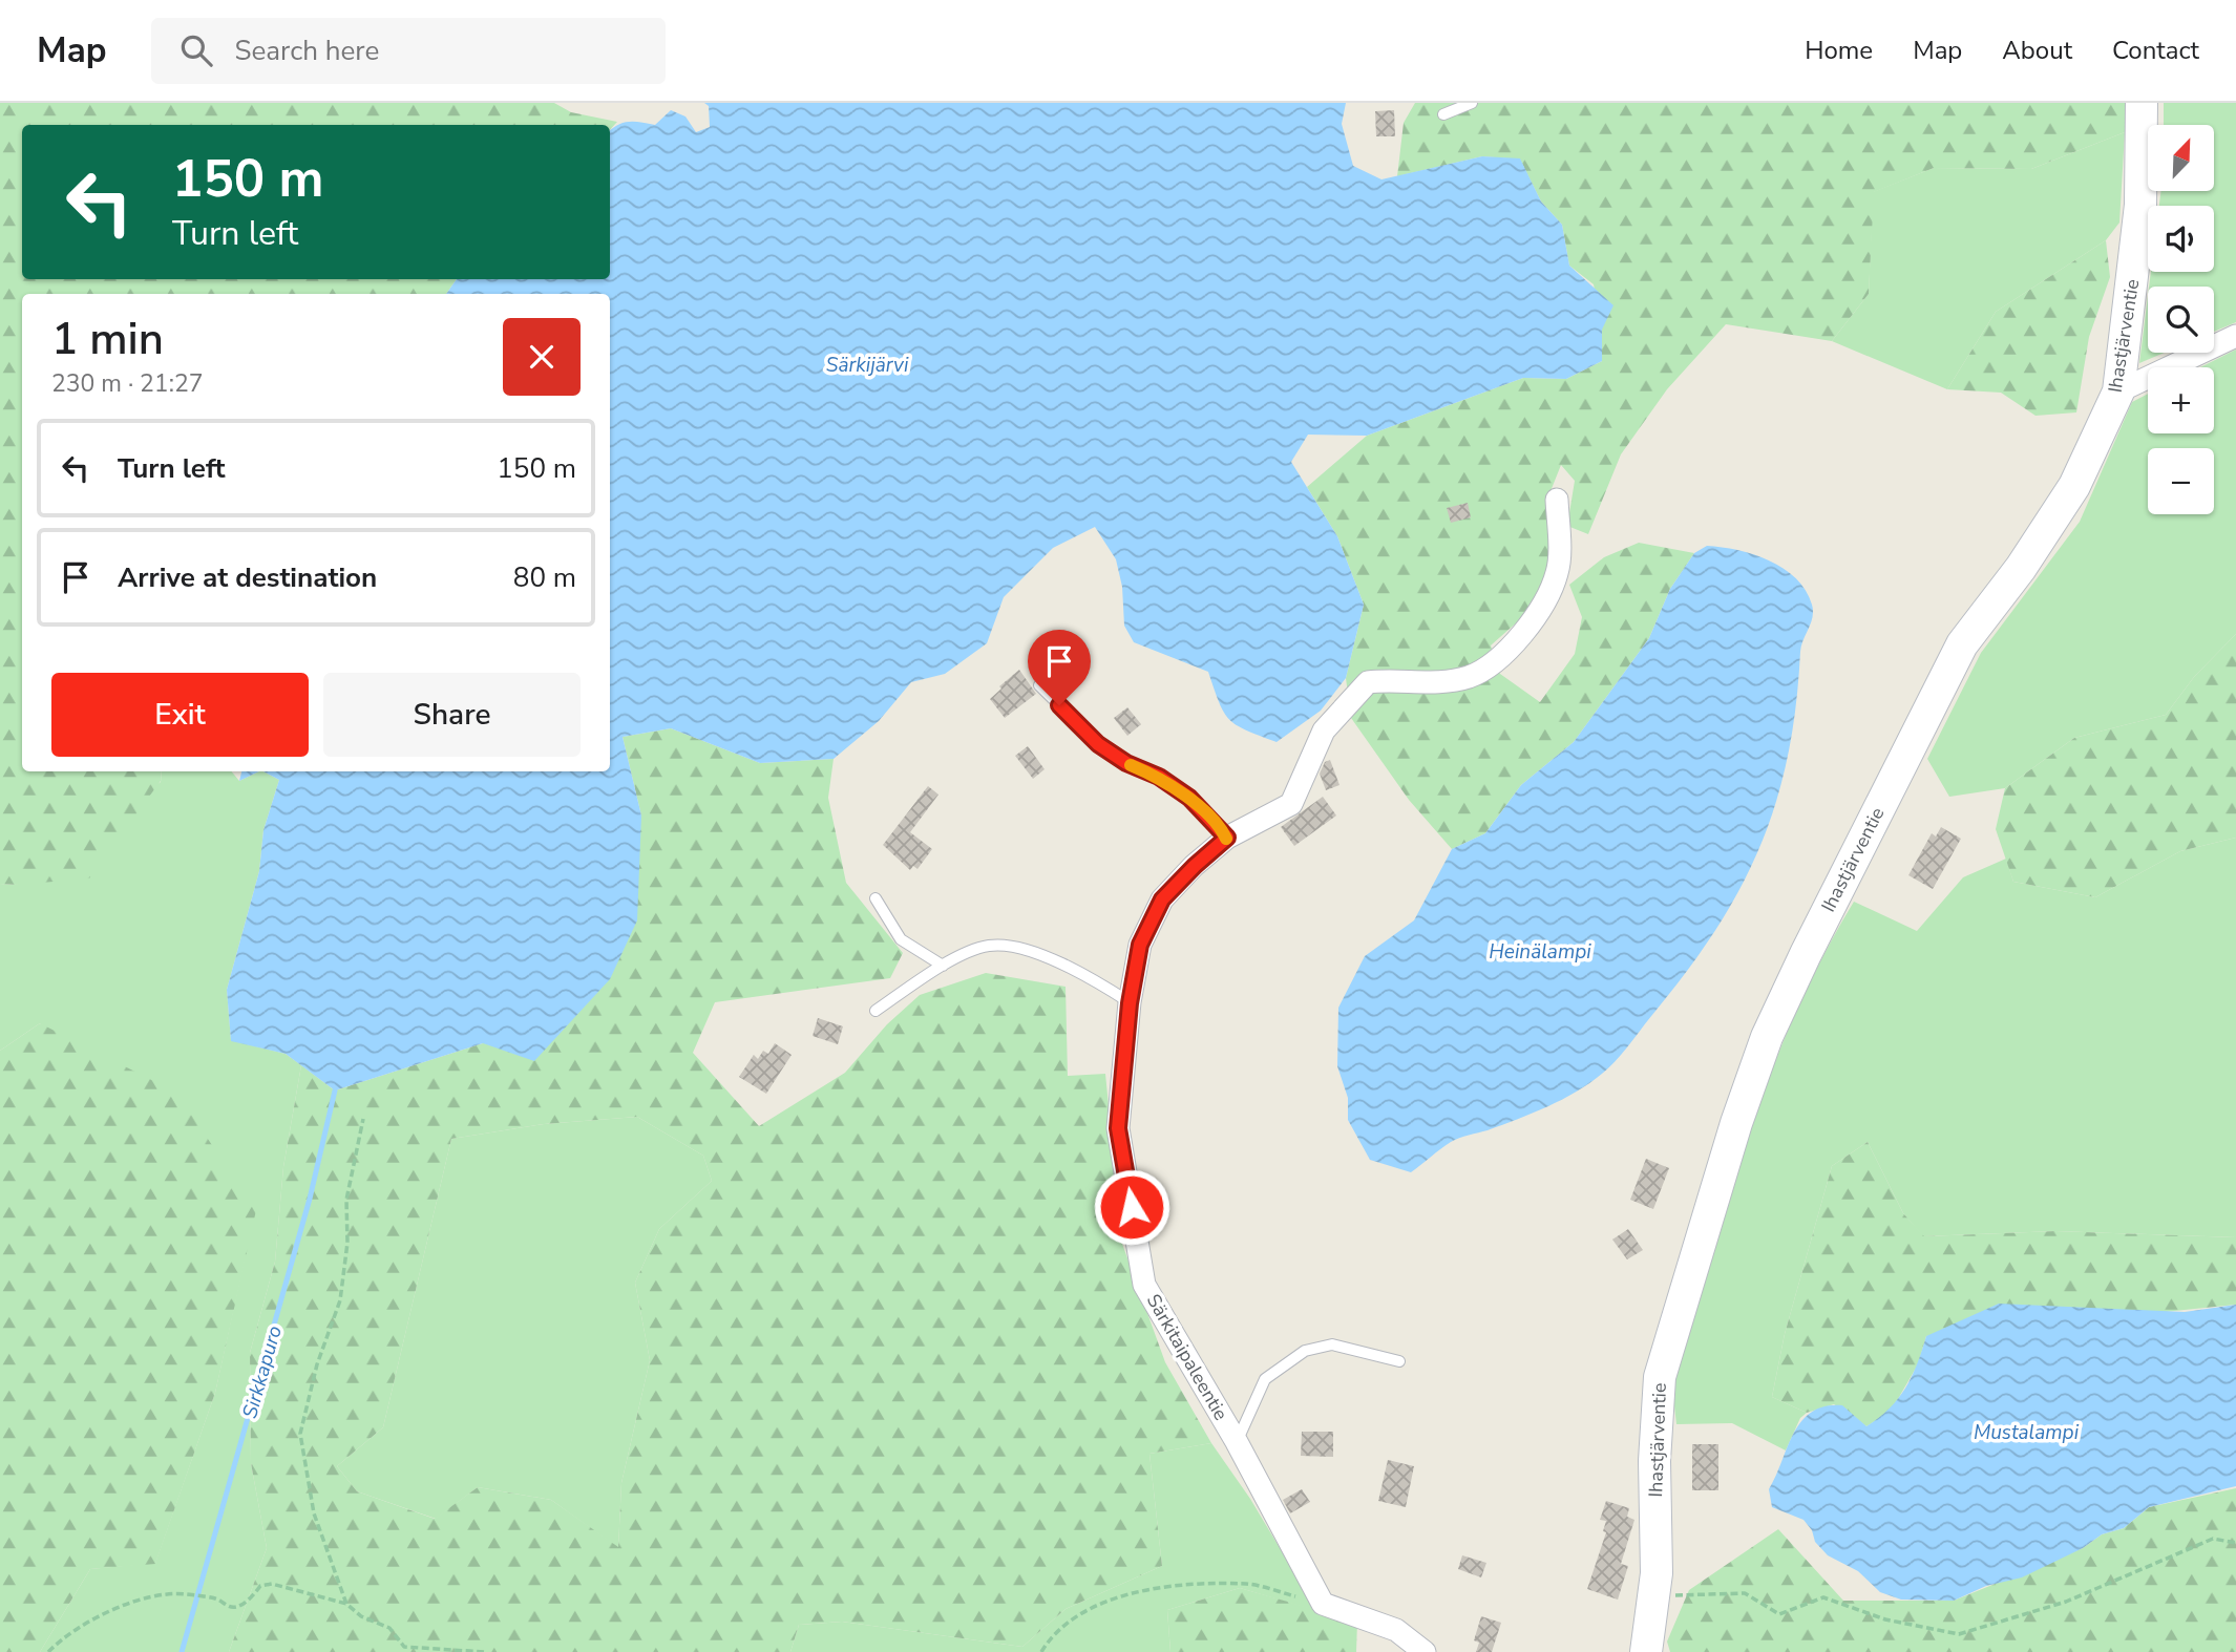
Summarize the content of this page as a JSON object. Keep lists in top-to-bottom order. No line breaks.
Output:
{"streets":{"street":["Ihastjärventie","Särkitaipaleentie"]},"water":["Särkijärvi","Heinälampi","Sirkkapuro","Mustalampi"],"north":"top right","page":{"header":"Map","search":"Search here","nav":["Home","Map","About","Contact"],"map_buttons":["+","−"],"turn":["150 m","Turn left"],"heading":["1 min","230 m · 21:27"],"list":[{"name":"Turn left","value":"150 m"},{"name":"Arrive at destination","value":"80 m"}],"buttons":["Exit","Share"]}}
